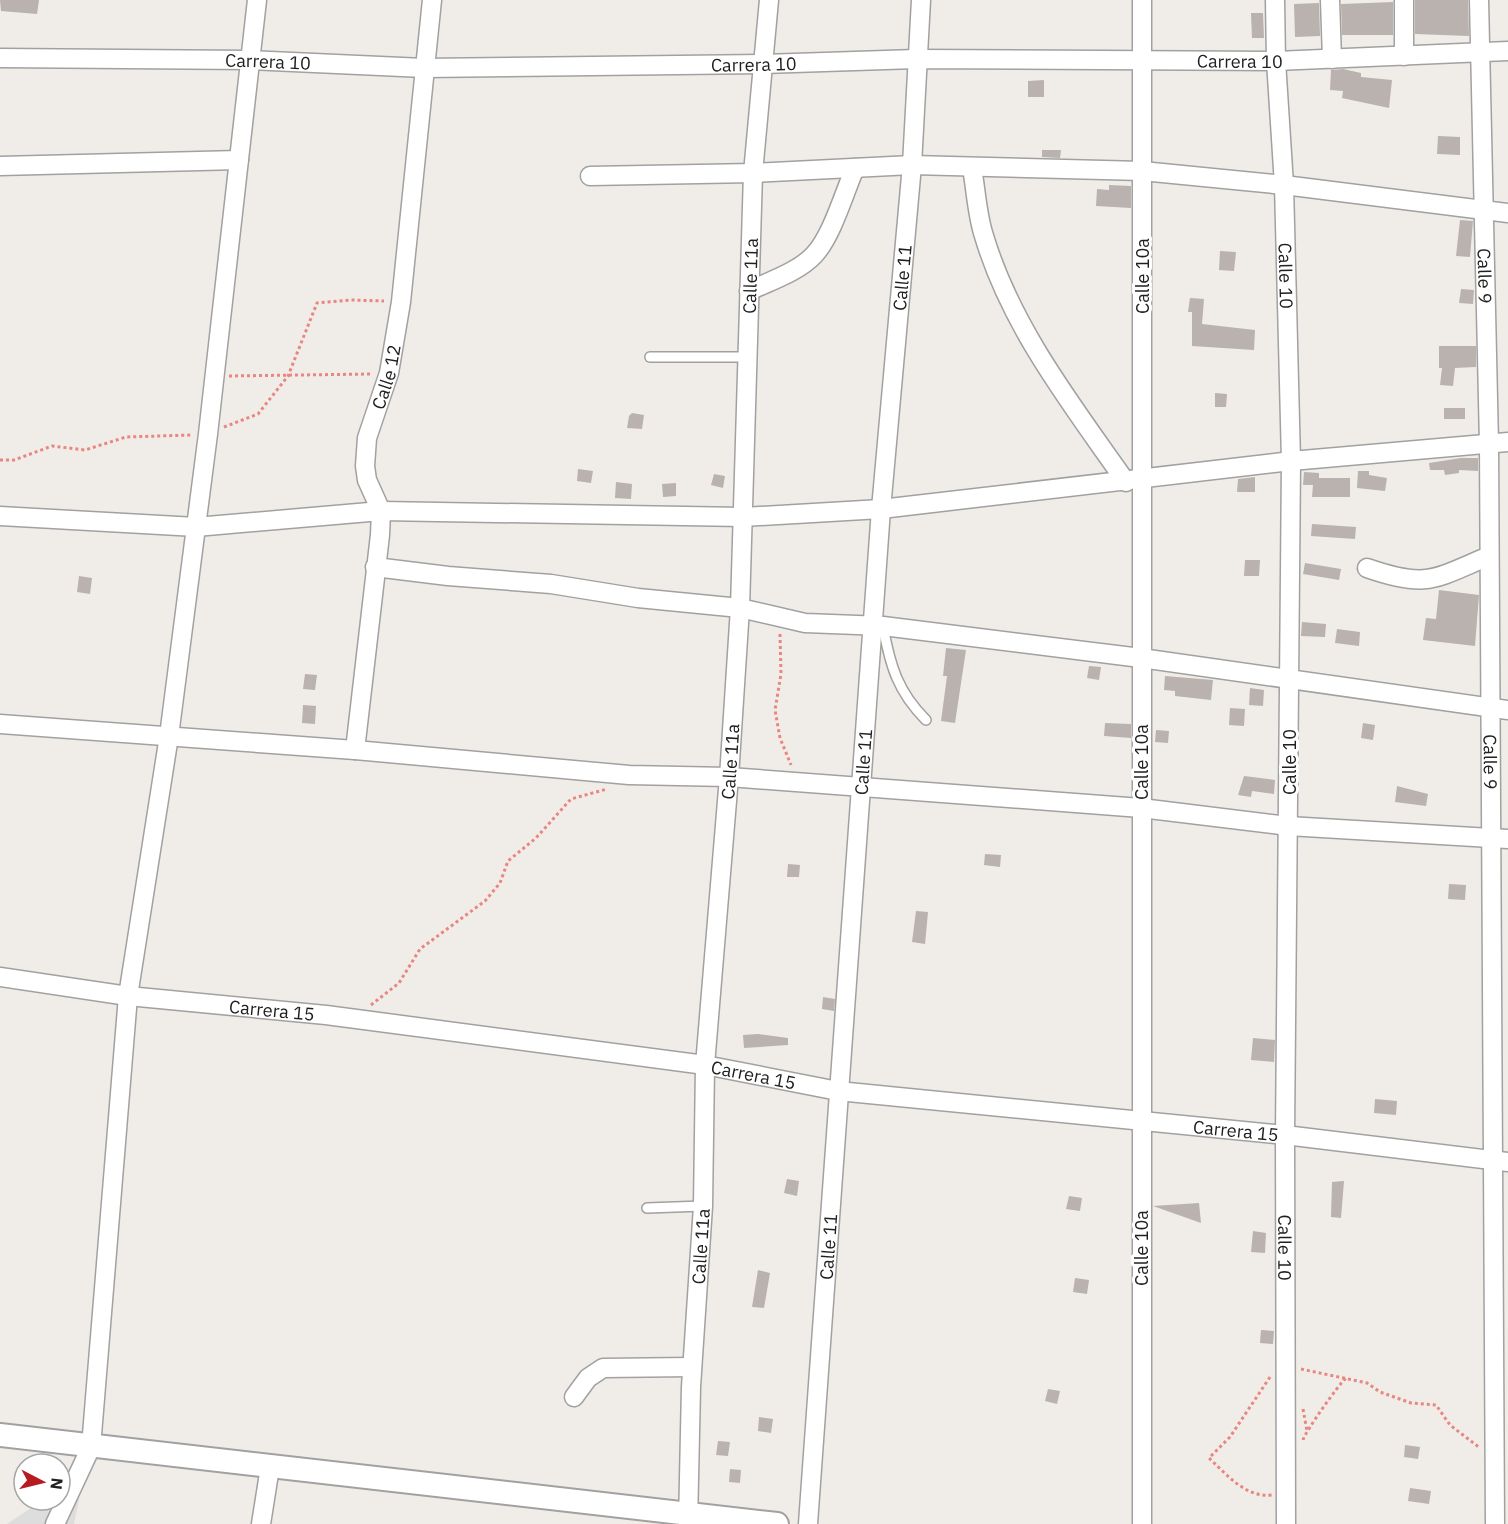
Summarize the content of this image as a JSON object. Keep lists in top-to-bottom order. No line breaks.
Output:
{"streets":{"street":["Carrera 10","Calle 10a","Calle 10","Calle 9","Calle 11a","Calle 11","Calle 12","Carrera 15"]},"crossings":[["Carrera 10","Calle 10a"],["Carrera 10","Calle 10"],["Carrera 10","Calle 9"],["Carrera 10","Calle 11a"],["Carrera 10","Calle 11"],["Carrera 10","Calle 12"],["Calle 10a","Carrera 15"],["Calle 10","Carrera 15"],["Calle 9","Carrera 15"],["Calle 11a","Carrera 15"],["Calle 11","Carrera 15"]],"north":"right"}
